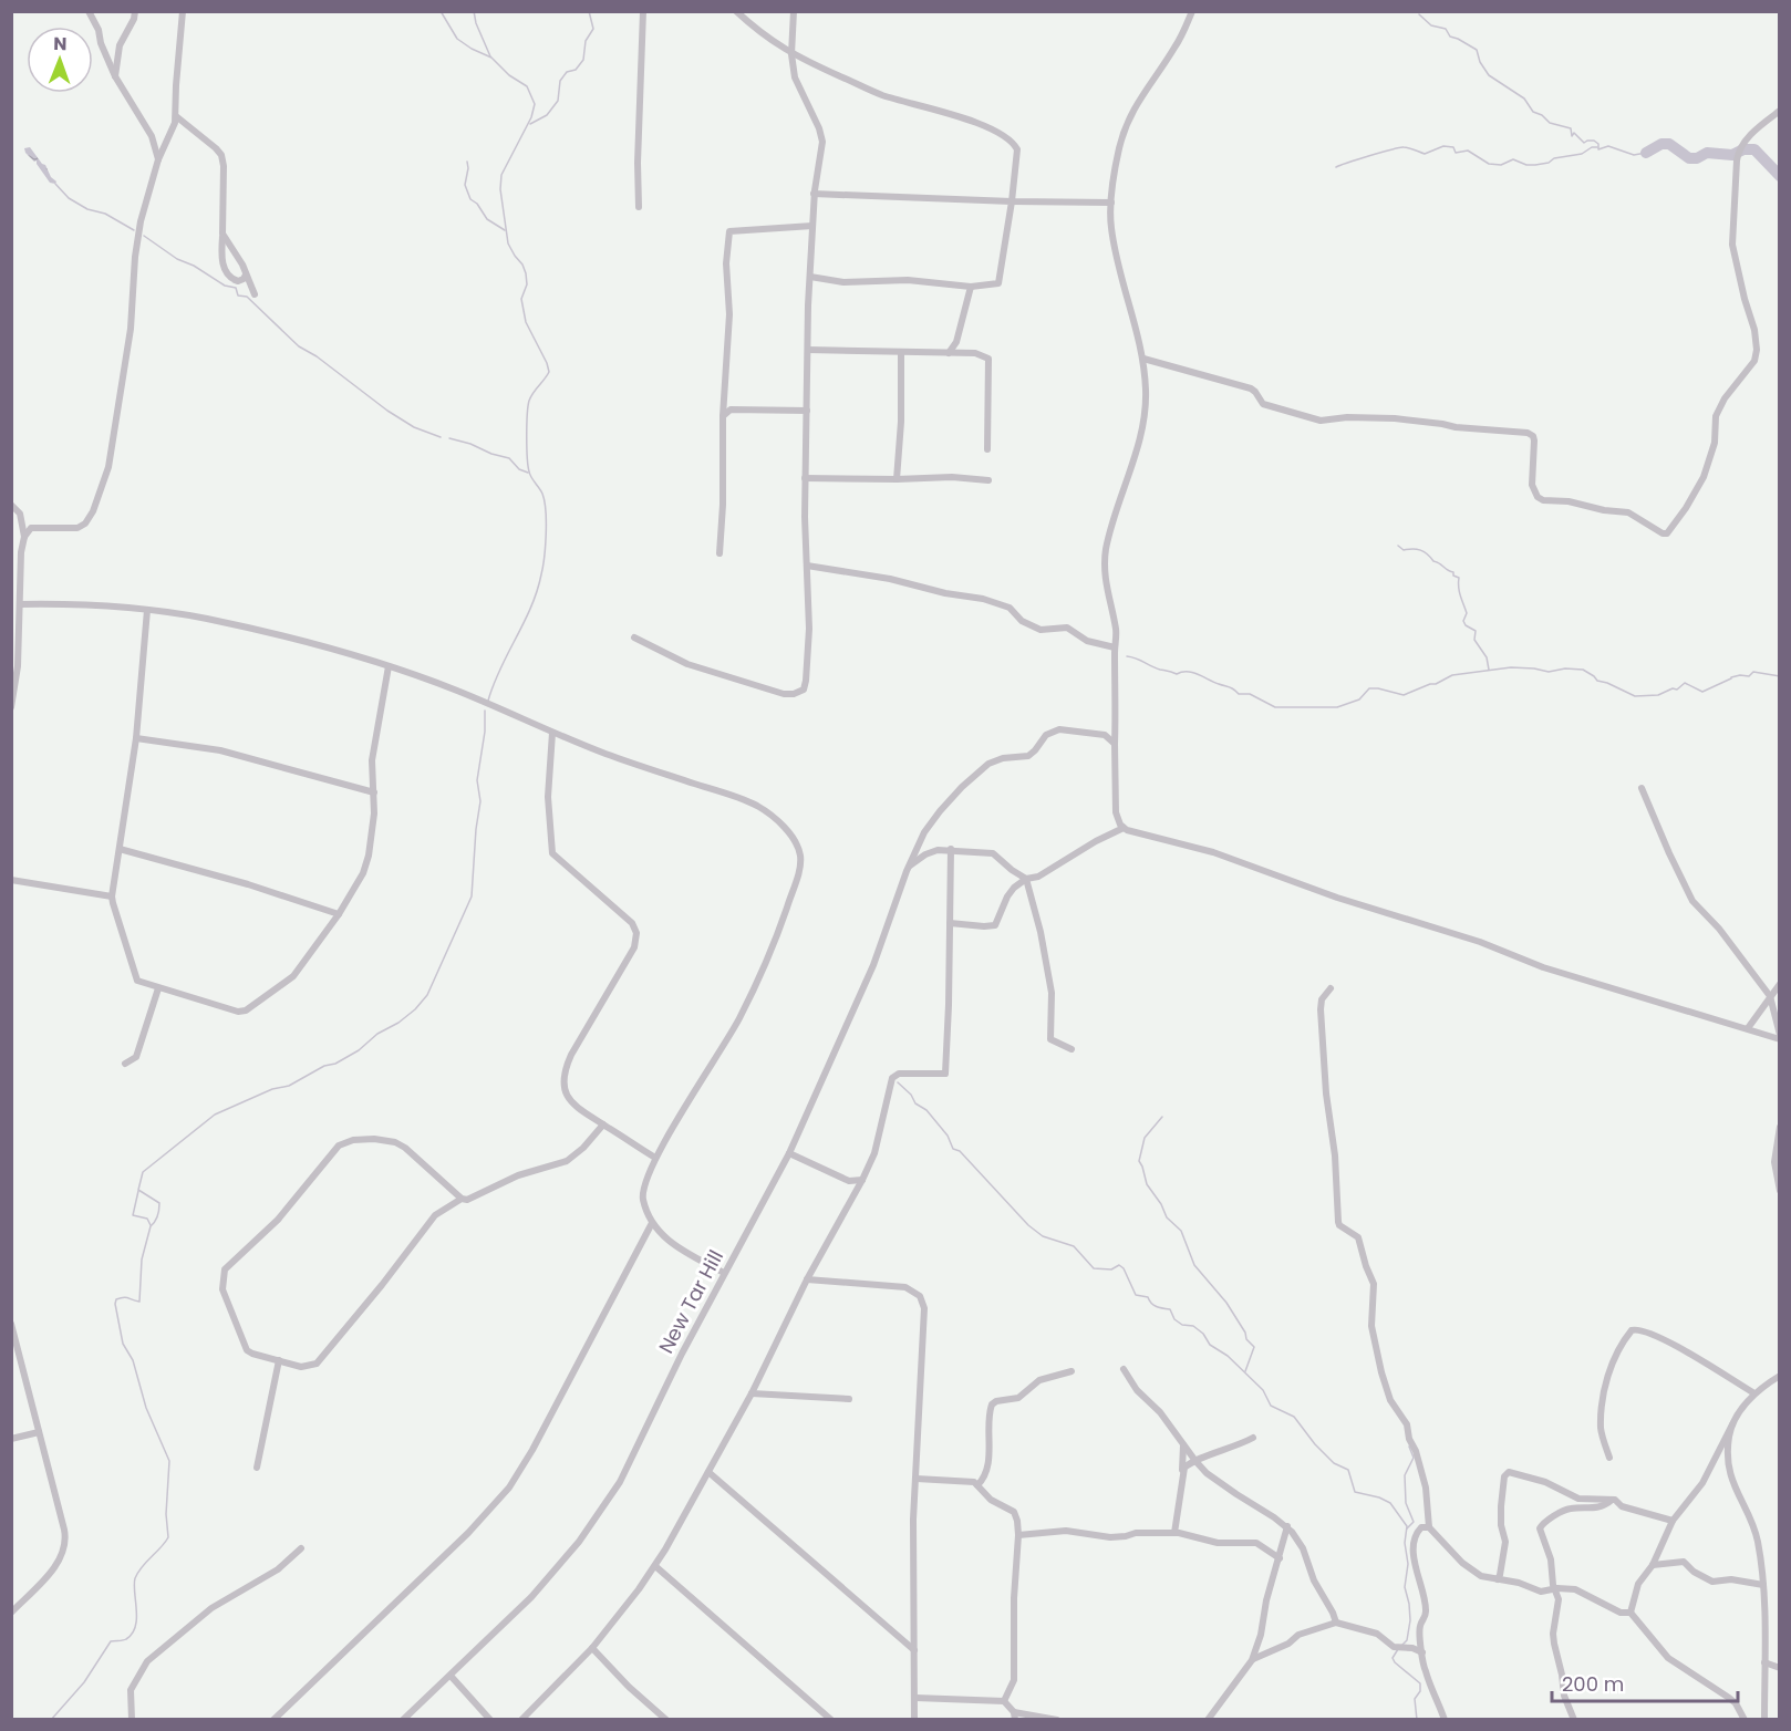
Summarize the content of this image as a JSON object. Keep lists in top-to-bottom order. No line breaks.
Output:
{"streets":{"street":["New Tar Hill"]},"scale_bar":"200 m","north":"top"}
